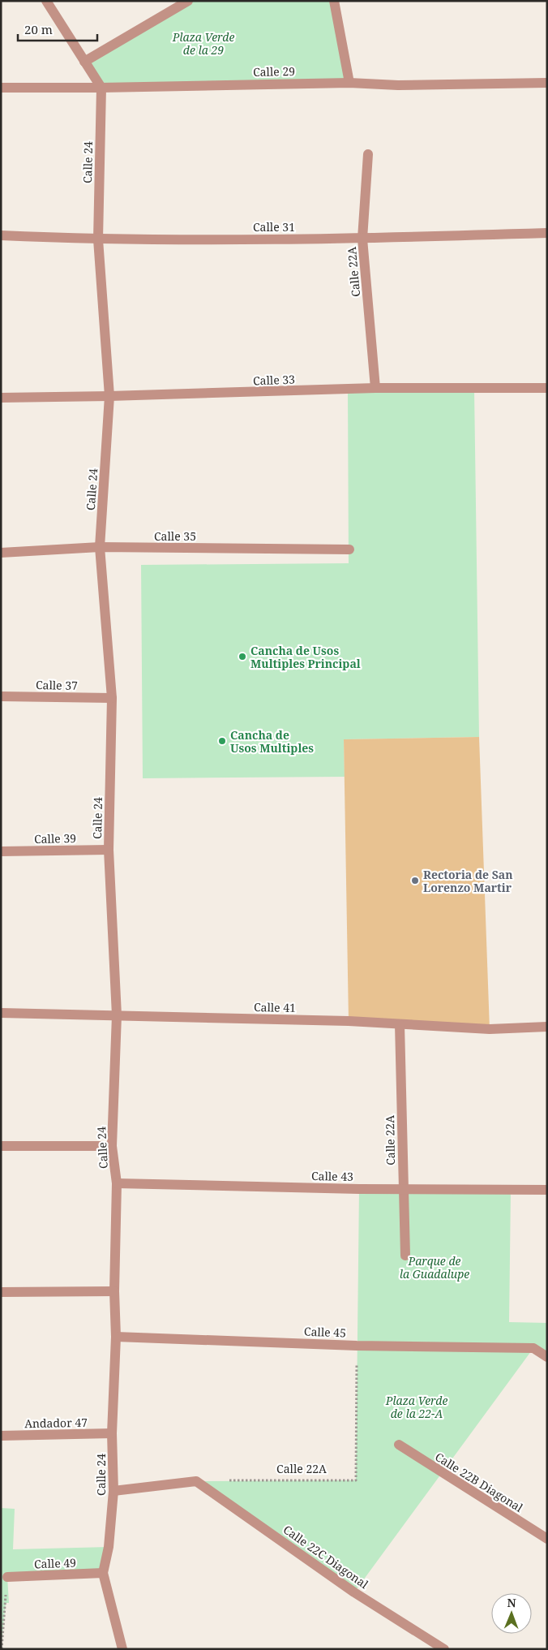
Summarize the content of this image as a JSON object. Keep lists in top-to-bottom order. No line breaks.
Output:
{"streets":{"street":["Calle 29","Calle 24","Calle 31","Calle 22A","Calle 33","Calle 35","Calle 37","Calle 39","Calle 41","Calle 43","Calle 45","Andador 47","Calle 22B Diagonal","Calle 22C Diagonal","Calle 49"]},"crossings":[["Calle 29","Calle 24"],["Calle 24","Calle 31"],["Calle 24","Calle 33"],["Calle 24","Calle 35"],["Calle 24","Calle 37"],["Calle 24","Calle 39"],["Calle 24","Calle 41"],["Calle 24","Calle 43"],["Calle 24","Calle 45"],["Calle 24","Andador 47"],["Calle 24","Calle 22C Diagonal"],["Calle 24","Calle 49"],["Calle 31","Calle 22A"],["Calle 22A","Calle 33"],["Calle 22A","Calle 41"],["Calle 22A","Calle 43"],["Calle 22A","Calle 45"]],"parks":["Plaza Verde de la 29","Parque de la Guadalupe","Plaza Verde de la 22-A"],"places":["Cancha de Usos Multiples Principal","Cancha de Usos Multiples","Rectoria de San Lorenzo Martir"],"scale_bar":"20 m","north":"top"}
